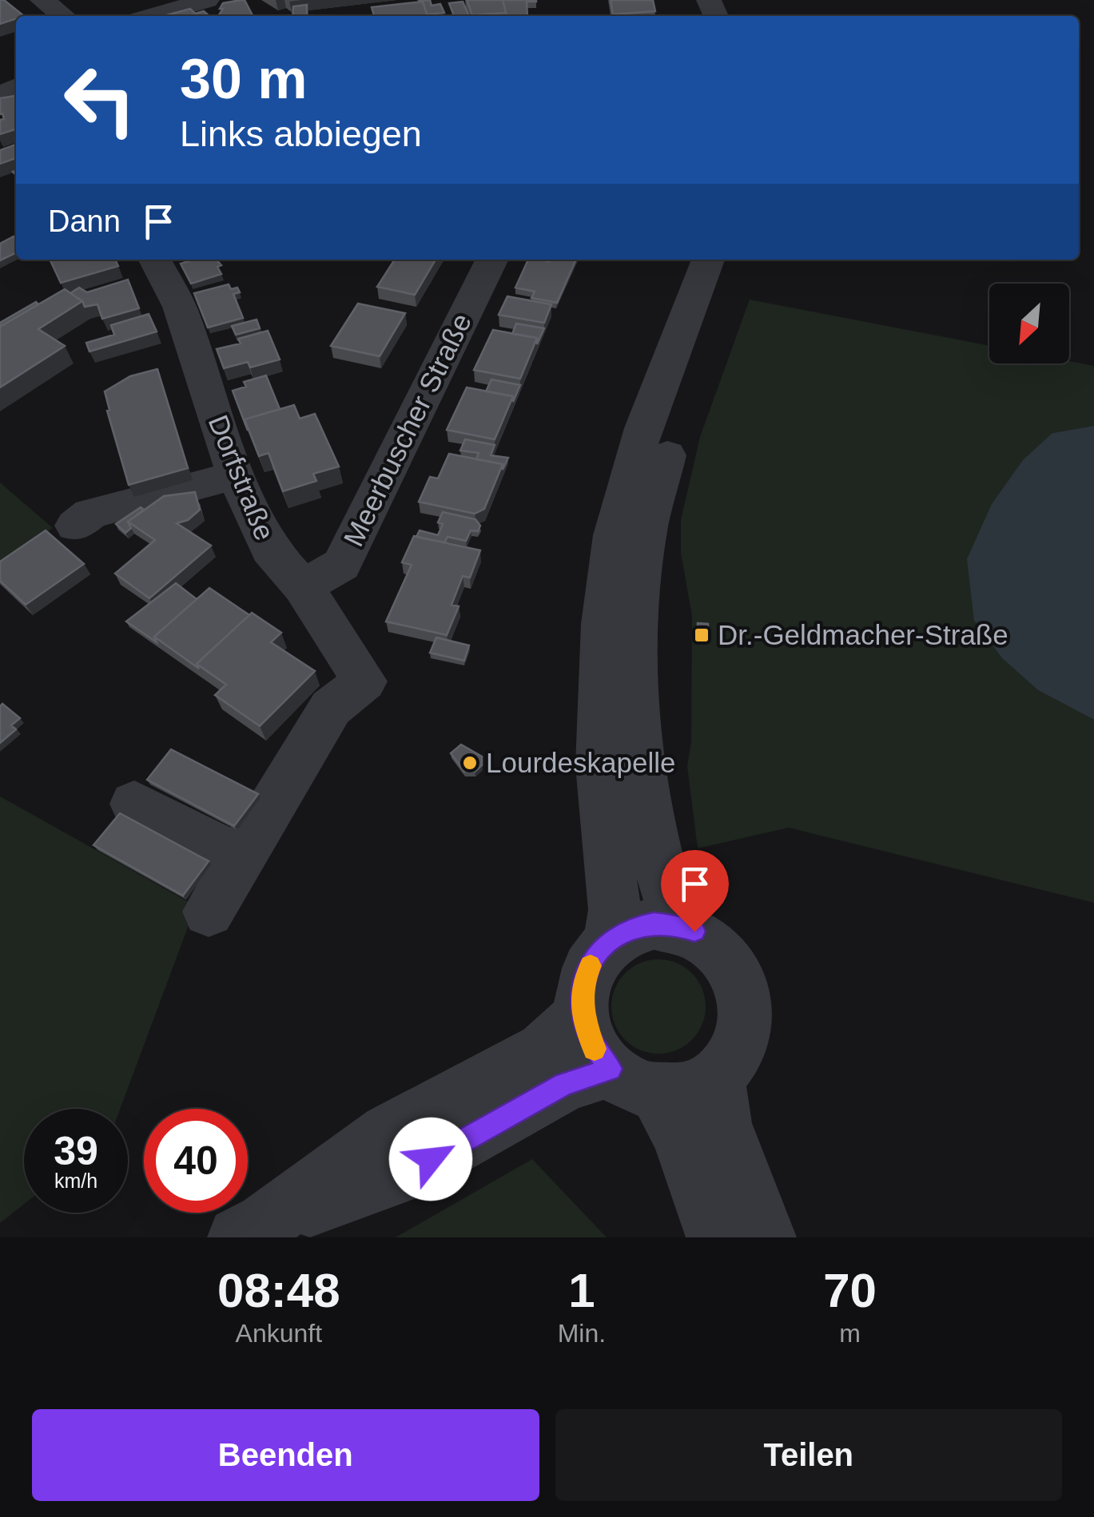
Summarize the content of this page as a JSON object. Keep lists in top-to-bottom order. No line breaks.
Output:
{"streets":{"street":["Meerbuscher Straße","Dorfstraße"]},"crossings":[["Meerbuscher Straße","Dorfstraße"]],"places":{"transit":["Dr.-Geldmacher-Straße"],"other":["Lourdeskapelle"]},"north":"bottom left","page":{"turn":["30 m","Links abbiegen"],"then":"Dann","speed":"39 km/h","limit":"40","eta":["08:48","Ankunft","1","Min.","70","m"],"buttons":["Beenden","Teilen"]}}
